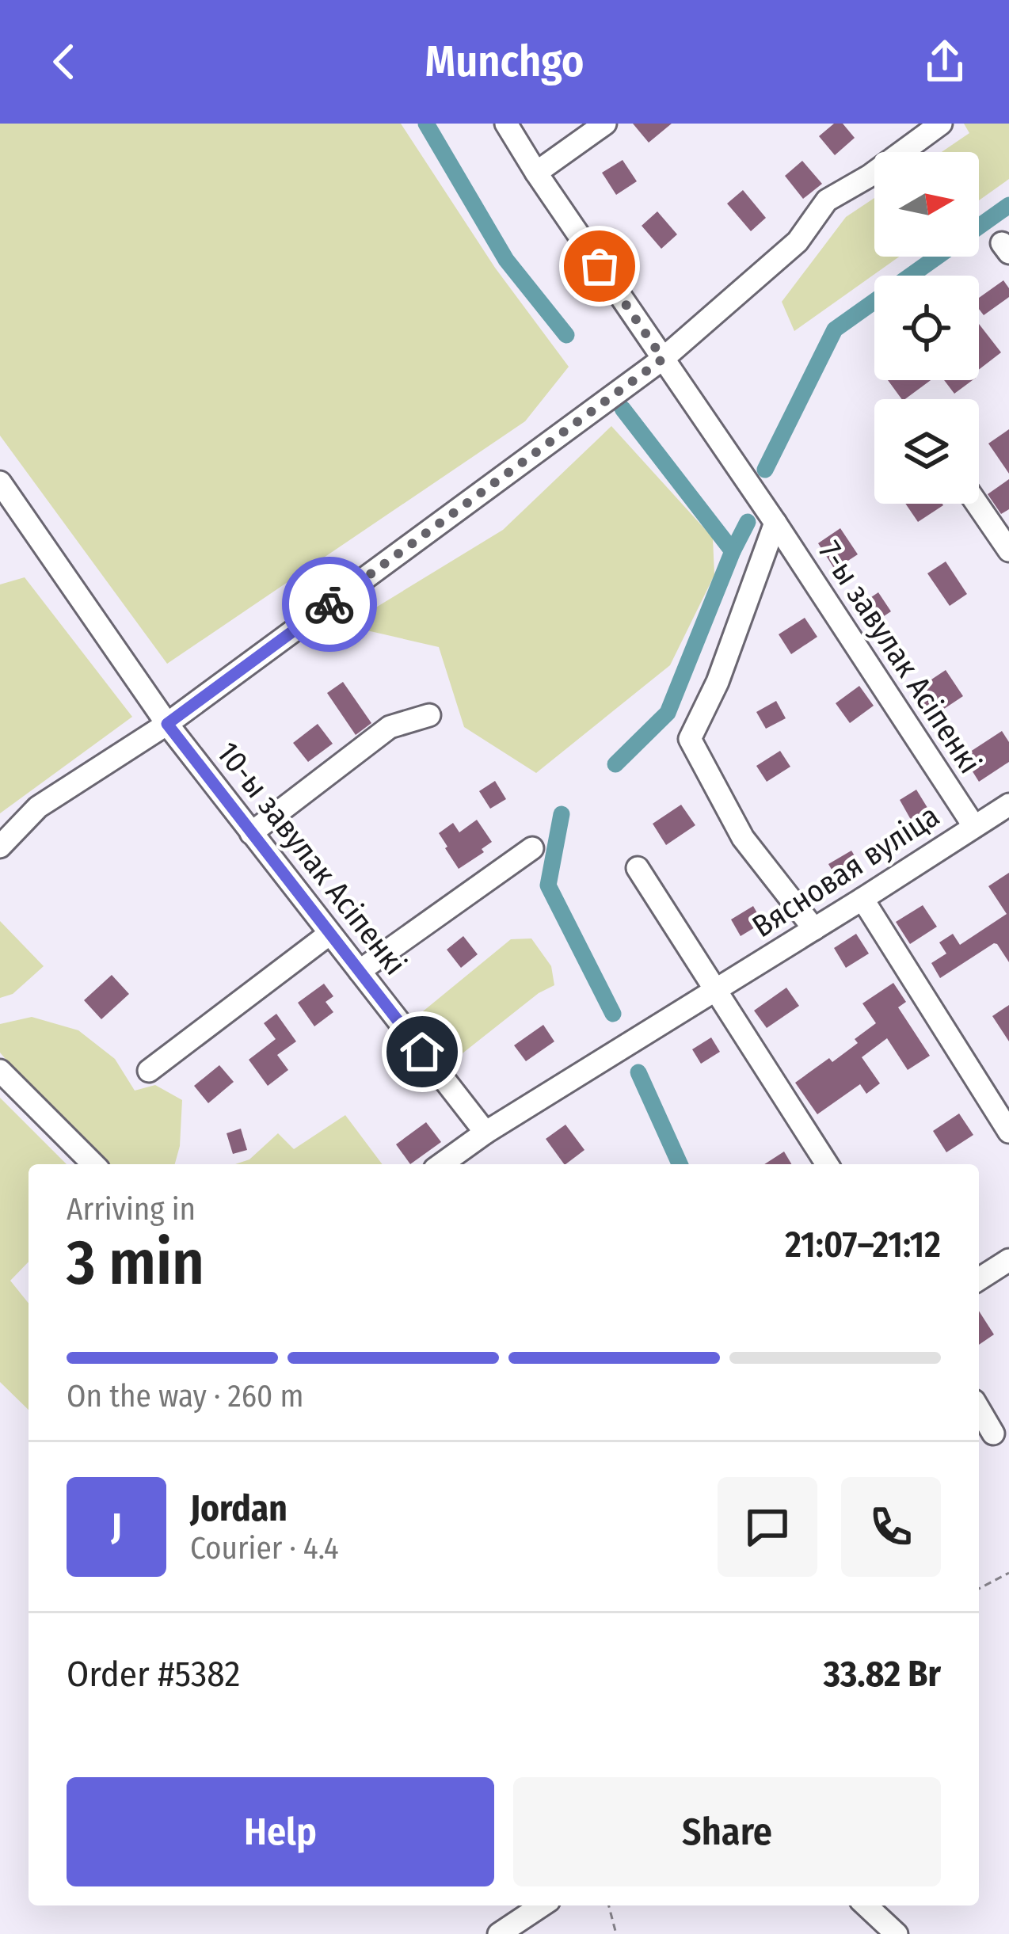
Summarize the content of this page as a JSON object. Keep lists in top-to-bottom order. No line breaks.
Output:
{"streets":{"street":["7-ы завулак Асіпенкі","10-ы завулак Асіпенкі","Вясновая вуліца"]},"crossings":[["7-ы завулак Асіпенкі","Вясновая вуліца"]],"north":"right","page":{"header":"Munchgo","heading":["3 min","Arriving in","21:07–21:12"],"panel":["Jordan","Courier · 4.4","Order #5382","33.82 Br"],"bar":"On the way · 260 m","round":"J","buttons":["Help","Share"]}}
